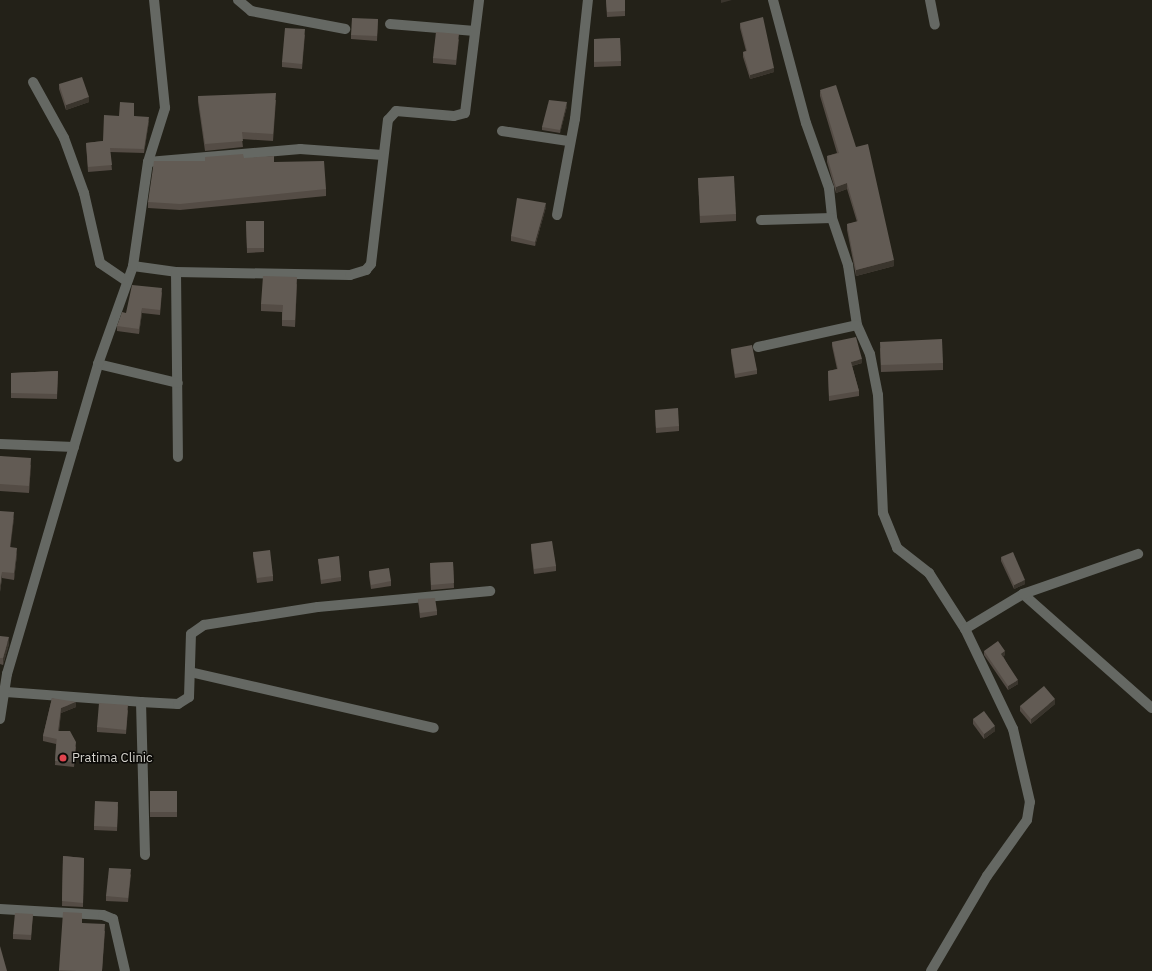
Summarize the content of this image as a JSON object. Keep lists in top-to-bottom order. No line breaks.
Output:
{"places":["Pratima Clinic"]}
